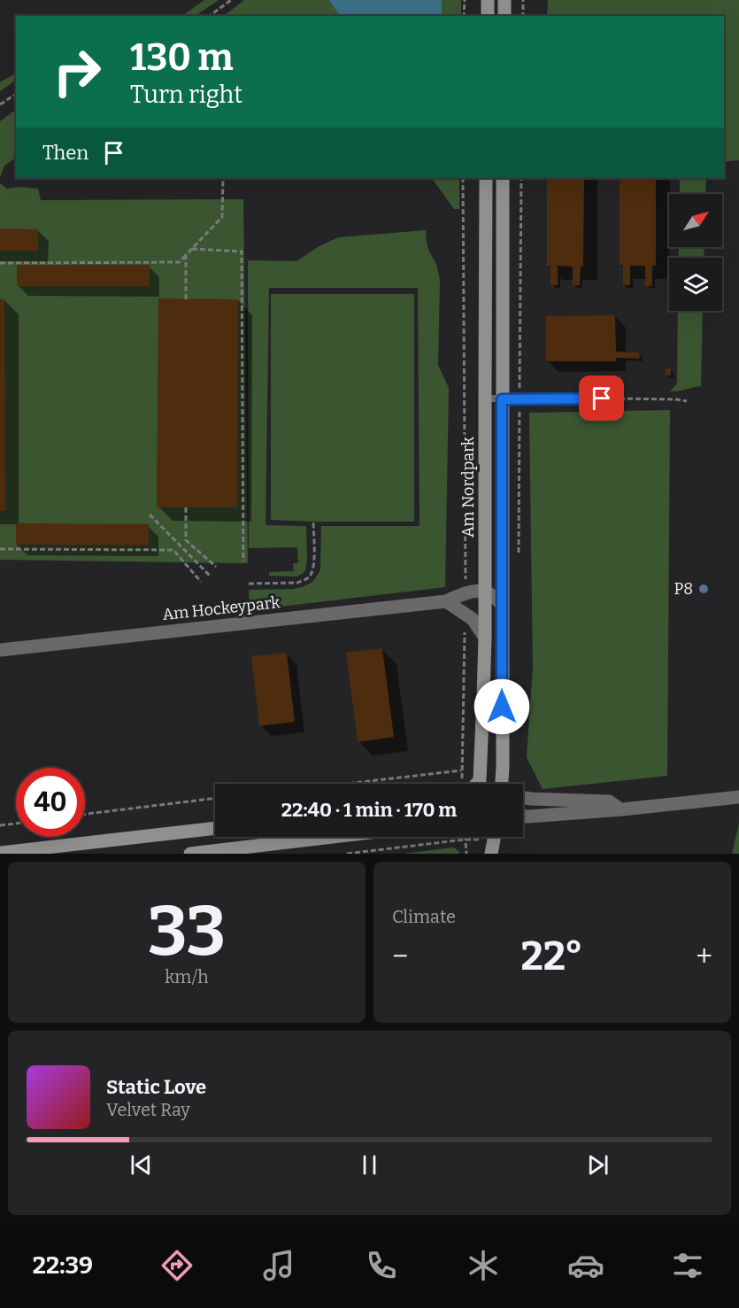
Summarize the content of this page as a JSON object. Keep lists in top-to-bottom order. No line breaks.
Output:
{"streets":{"street":["Am Nordpark","Am Hockeypark"]},"crossings":[["Am Nordpark","Am Hockeypark"]],"places":["P8"],"north":"top right","page":{"turn":["130 m","Turn right"],"then":"Then","limit":"40","trip":"22:40 · 1 min · 170 m","tile":[["33","km/h"],"Climate"],"heat":["−","22°","+"],"song":["Static Love","Velvet Ray"],"tabs":"22:39"}}
